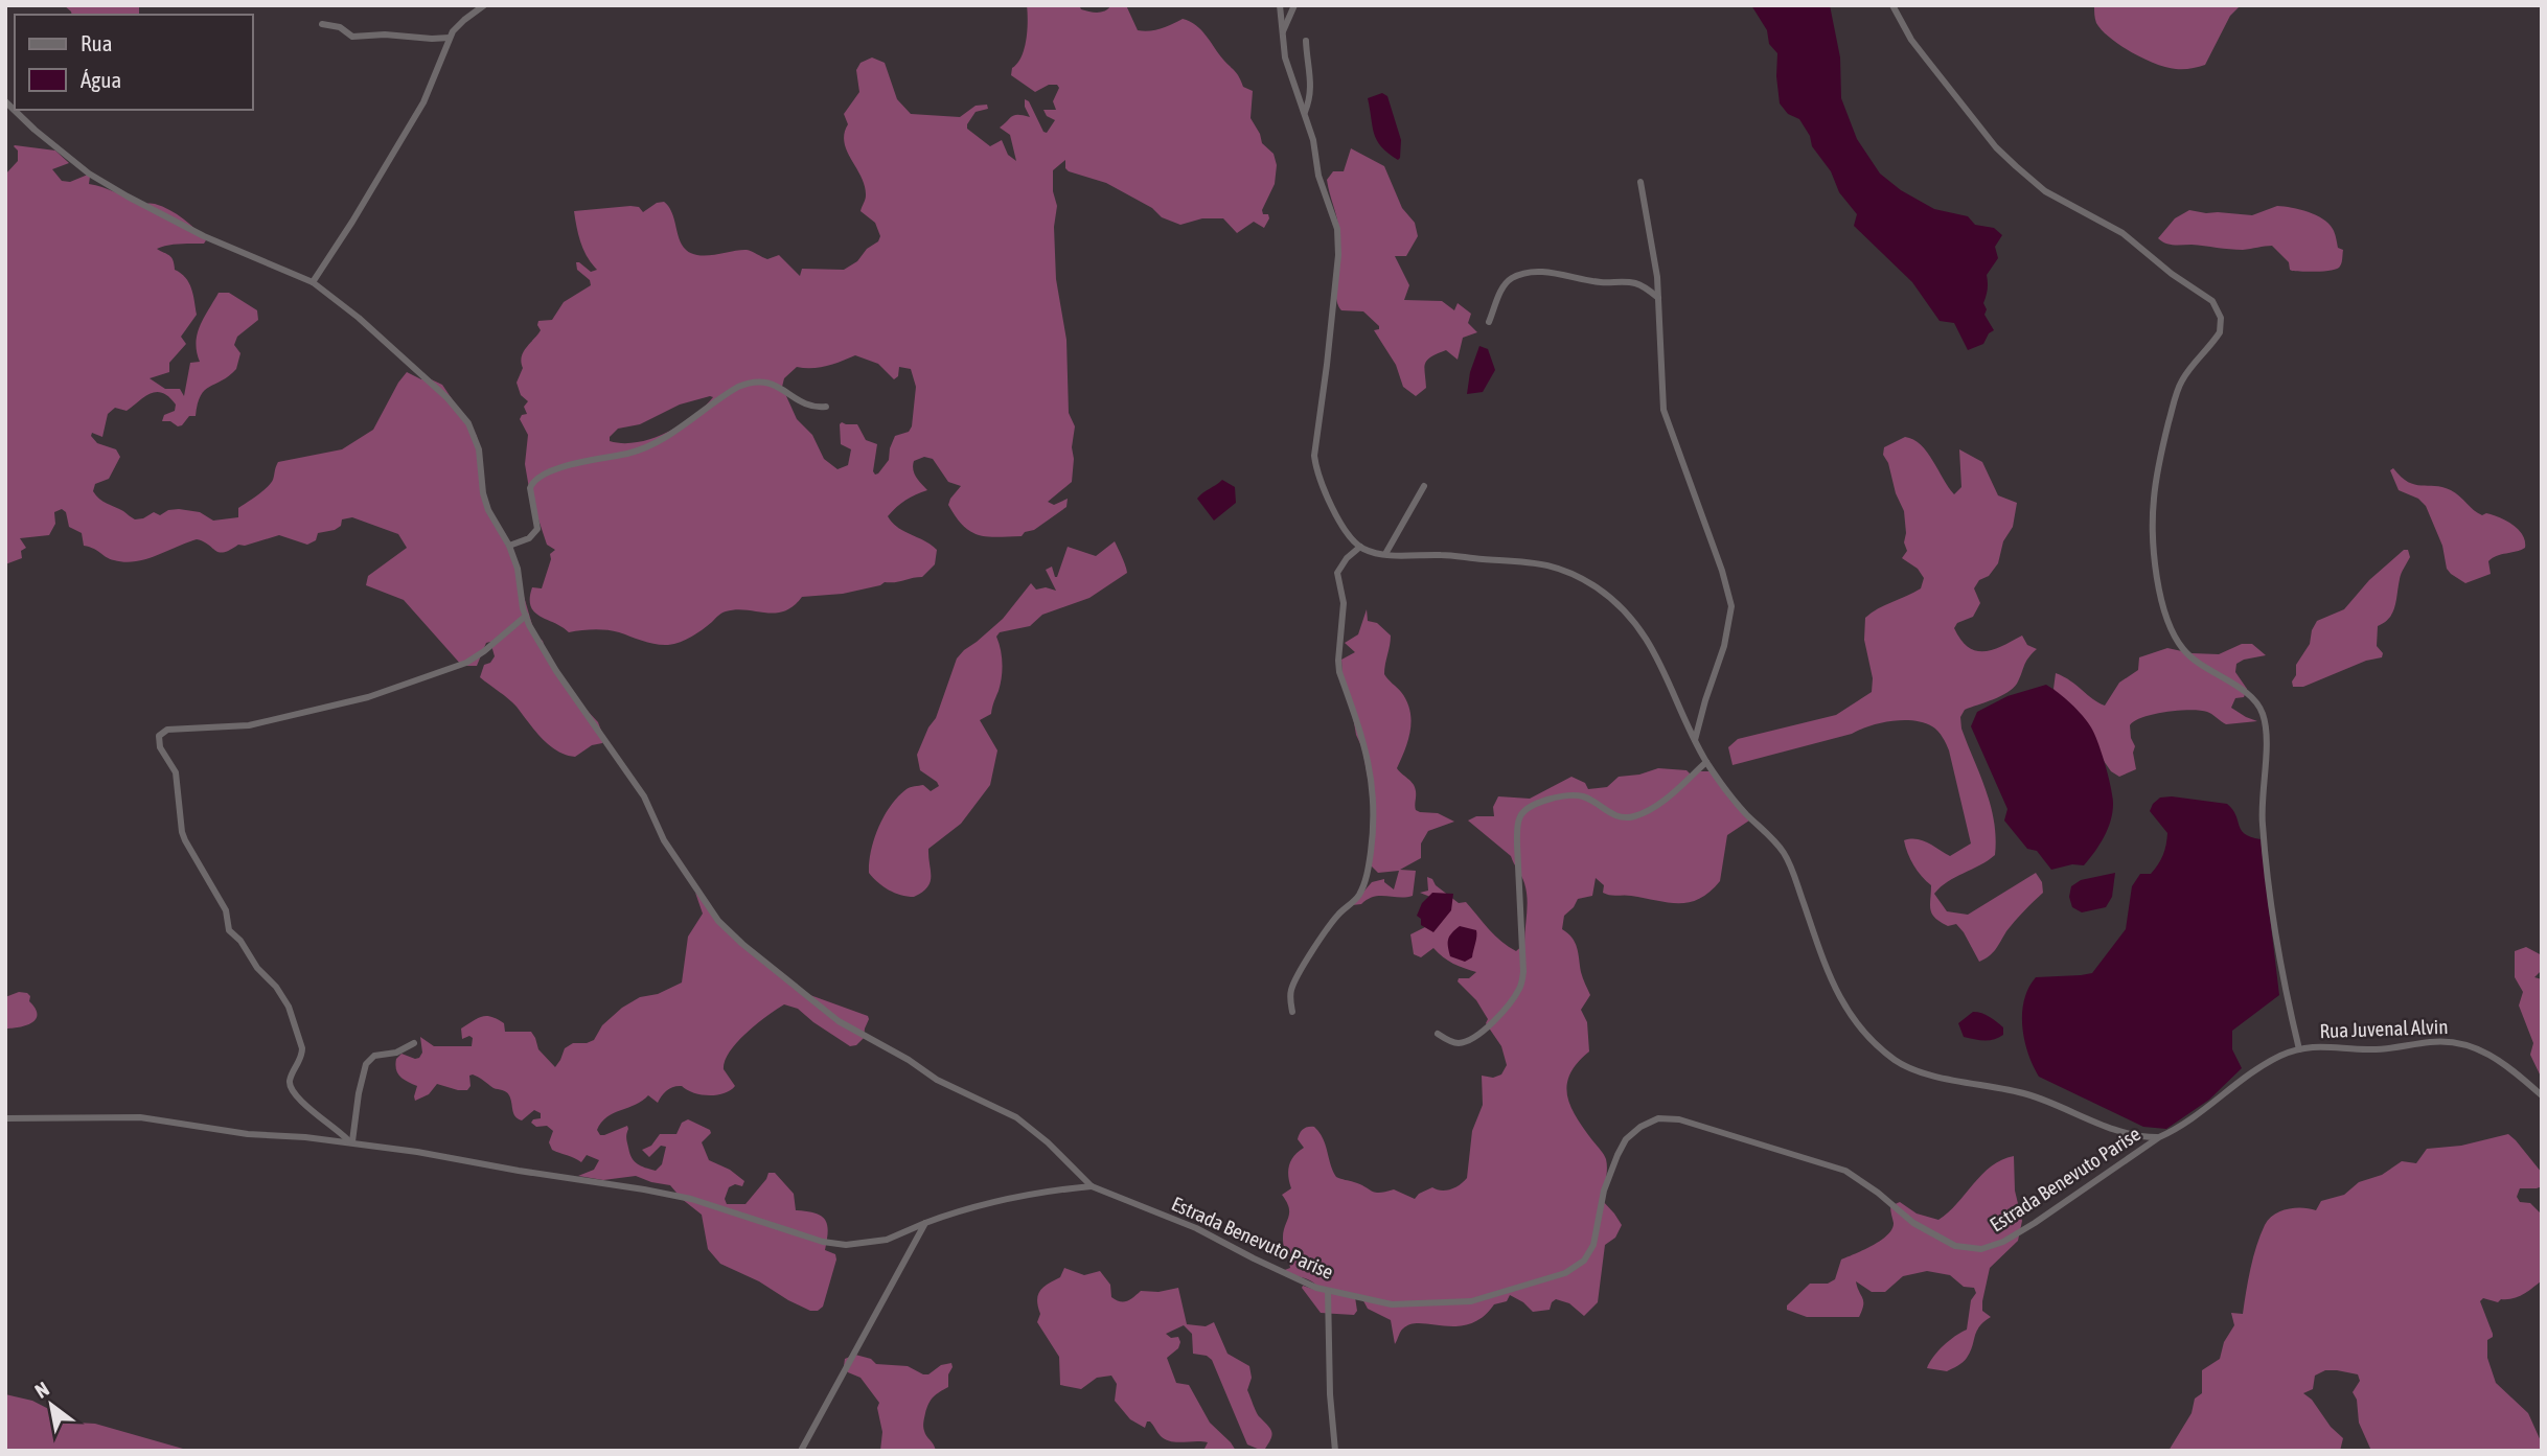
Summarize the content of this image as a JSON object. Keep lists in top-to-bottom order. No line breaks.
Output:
{"streets":{"street":["Rua Juvenal Alvin","Estrada Benevuto Parise"]},"crossings":[["Rua Juvenal Alvin","Estrada Benevuto Parise"]],"legend":["Rua","Água"],"north":"top left"}
